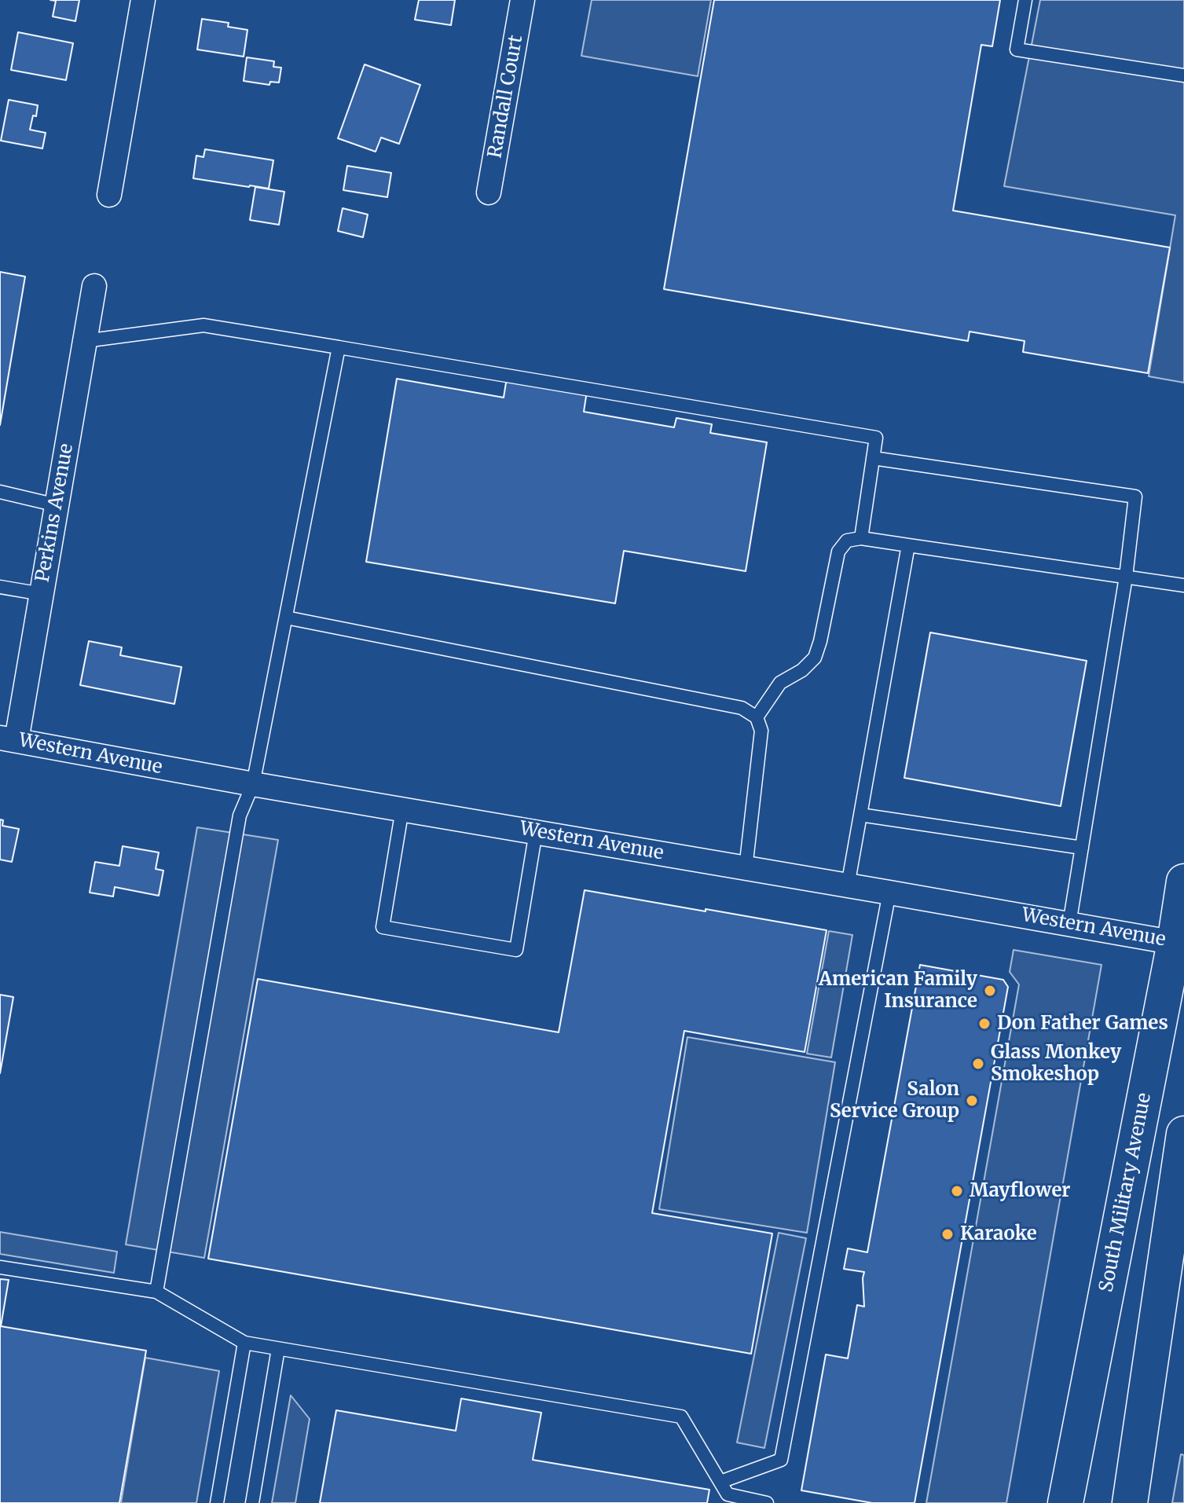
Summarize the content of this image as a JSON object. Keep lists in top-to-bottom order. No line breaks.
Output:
{"streets":{"main road":["South Military Avenue"],"street":["Randall Court","Perkins Avenue","Western Avenue"]},"crossings":[["Perkins Avenue","Western Avenue"],["Western Avenue","South Military Avenue"]],"places":["American Family Insurance","Don Father Games","Glass Monkey Smokeshop","Salon Service Group","Mayflower","Karaoke"]}
